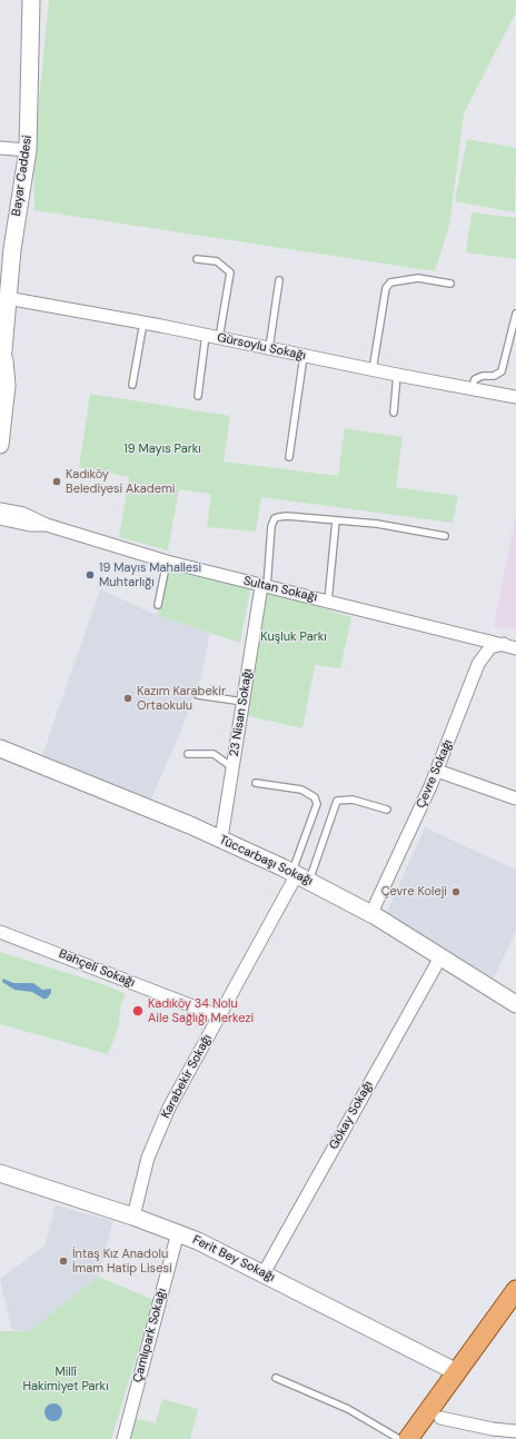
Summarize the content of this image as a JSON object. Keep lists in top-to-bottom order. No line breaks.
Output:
{"streets":{"street":["Bayar Caddesi","Gürsoylu Sokağı","Sultan Sokağı","23 Nisan Sokağı","Çevre Sokağı","Tüccarbaşı Sokağı","Bahçeli Sokağı","Karabekir Sokağı","Gökay Sokağı","Ferit Bey Sokağı","Çamlıpark Sokağı"]},"crossings":[["Bayar Caddesi","Gürsoylu Sokağı"],["Sultan Sokağı","23 Nisan Sokağı"],["Sultan Sokağı","Çevre Sokağı"],["23 Nisan Sokağı","Tüccarbaşı Sokağı"],["Çevre Sokağı","Tüccarbaşı Sokağı"],["Tüccarbaşı Sokağı","Karabekir Sokağı"],["Tüccarbaşı Sokağı","Gökay Sokağı"],["Bahçeli Sokağı","Karabekir Sokağı"],["Karabekir Sokağı","Ferit Bey Sokağı"],["Gökay Sokağı","Ferit Bey Sokağı"],["Ferit Bey Sokağı","Çamlıpark Sokağı"]],"parks":["19 Mayıs Parkı","Kuşluk Parkı","Millî Hakimiyet Parkı"],"places":["Kadıköy Belediyesi Akademi","19 Mayıs Mahallesi Muhtarlığı","Kazım Karabekir Ortaokulu","Çevre Koleji","Kadıköy 34 Nolu Aile Sağlığı Merkezi","İntaş Kız Anadolu İmam Hatip Lisesi"]}
